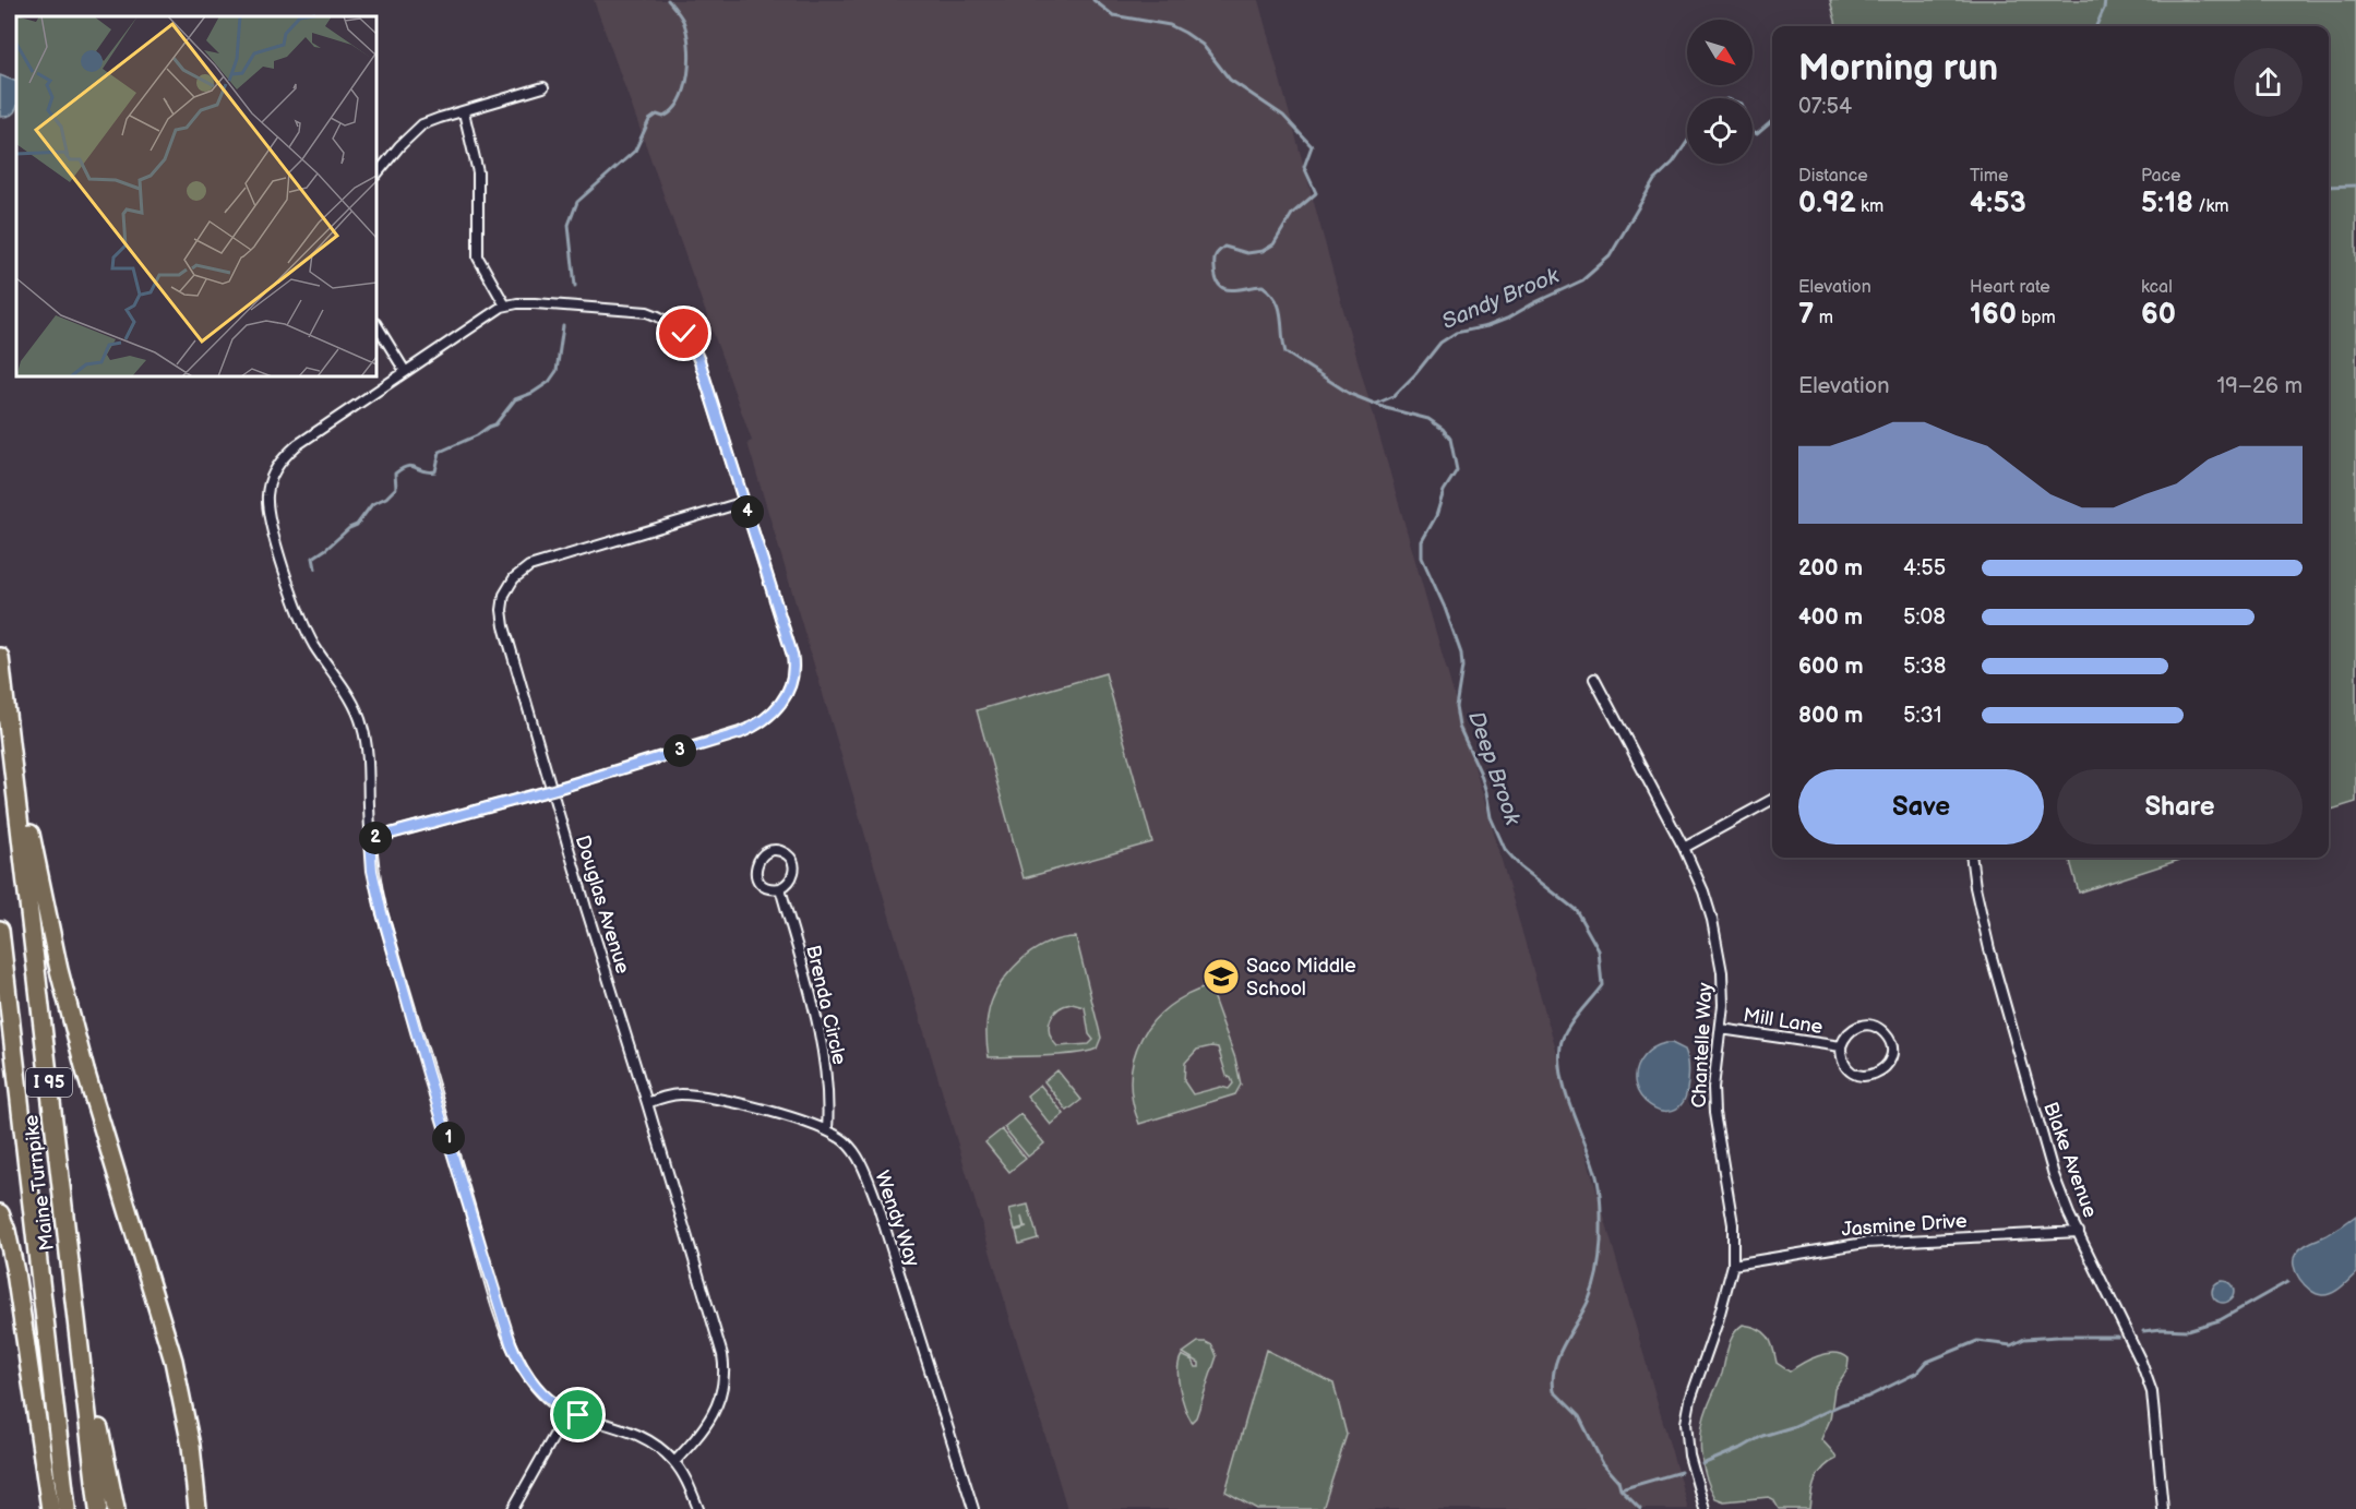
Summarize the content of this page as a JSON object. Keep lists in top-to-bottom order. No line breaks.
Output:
{"streets":{"highway":["I 95","Maine Turnpike"],"street":["Douglas Avenue","Brenda Circle","Mill Lane","Chantelle Way","Blake Avenue","Wendy Way","Jasmine Drive"]},"crossings":[["Douglas Avenue","Wendy Way"],["Brenda Circle","Wendy Way"],["Mill Lane","Chantelle Way"],["Chantelle Way","Jasmine Drive"],["Blake Avenue","Jasmine Drive"]],"water":["Sandy Brook","Deep Brook"],"places":{"school or university":["Saco Middle School"]},"north":"bottom right","page":{"heading":["Morning run","07:54"],"stats":[["Distance","0.92 km"],["Time","4:53"],["Pace","5:18 /km"],["Elevation","7 m"],["Heart rate","160 bpm"],["kcal","60"]],"chart":["Elevation","19–26 m"],"pins":["4","3","2","1"],"list":[{"name":"200 m","note":"4:55"},{"name":"400 m","note":"5:08"},{"name":"600 m","note":"5:38"},{"name":"800 m","note":"5:31"}],"buttons":["Save","Share"]}}
